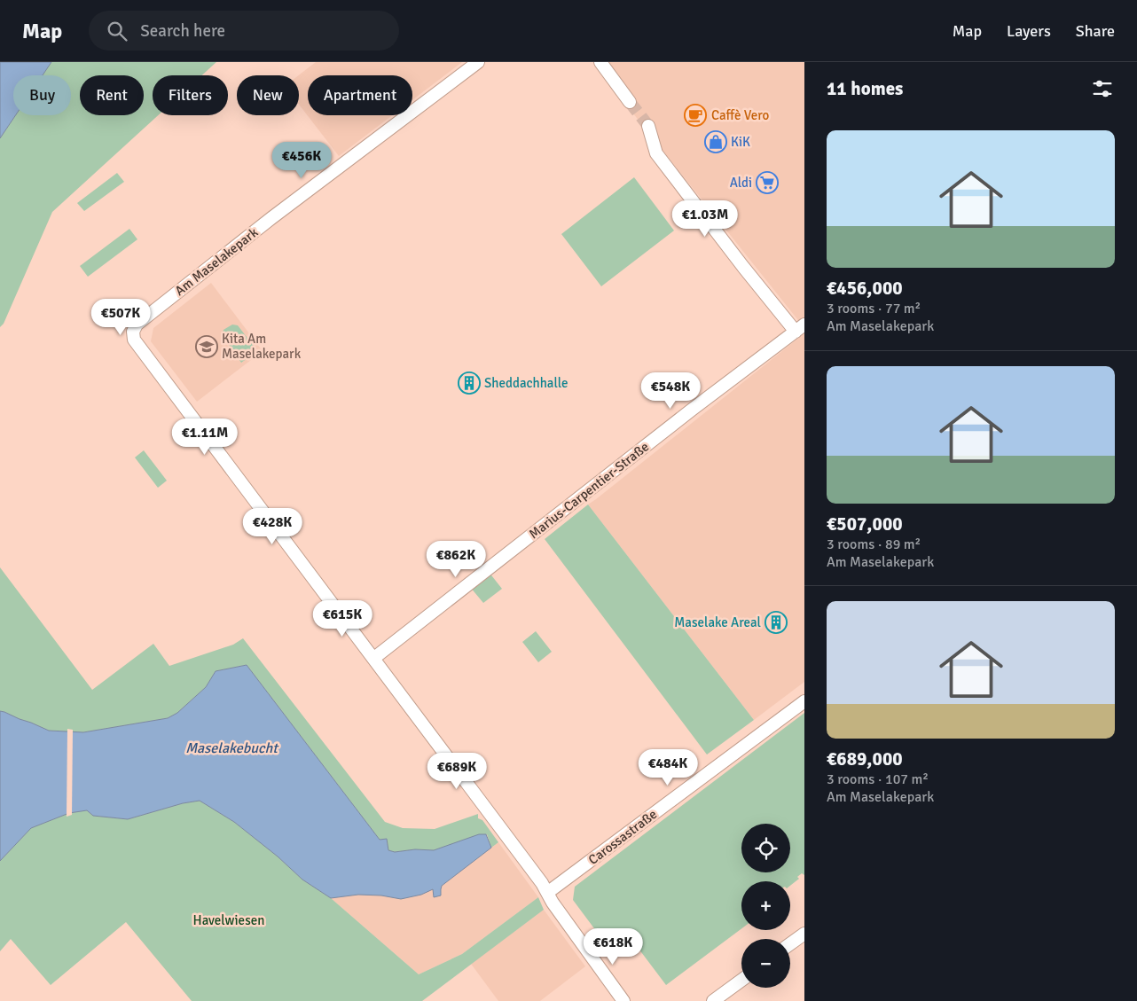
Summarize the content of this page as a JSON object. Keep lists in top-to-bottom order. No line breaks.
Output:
{"streets":{"street":["Am Maselakepark","Marius-Carpentier-Straße","Carossastraße"]},"crossings":[["Am Maselakepark","Marius-Carpentier-Straße"],["Am Maselakepark","Carossastraße"]],"water":["Maselakebucht"],"parks":["Havelwiesen"],"places":{"cafe":["Caffè Vero"],"shop":["KiK"],"supermarket":["Aldi"],"school or university":["Kita Am Maselakepark"],"building":["Sheddachhalle","Maselake Areal"]},"page":{"header":"Map","search":"Search here","nav":["Map","Layers","Share"],"heading":"11 homes","chip":["Buy","Rent","Filters","New","Apartment"],"list":[{"name":"€456,000","note":"3 rooms · 77 m² · Am Maselakepark"},{"name":"€507,000","note":"3 rooms · 89 m² · Am Maselakepark"},{"name":"€689,000","note":"3 rooms · 107 m² · Am Maselakepark"}],"price":["€456K","€1.03M","€507K","€548K","€1.11M","€428K","€862K","€615K","€484K","€689K","€618K"],"map_buttons":["+","−"]}}
